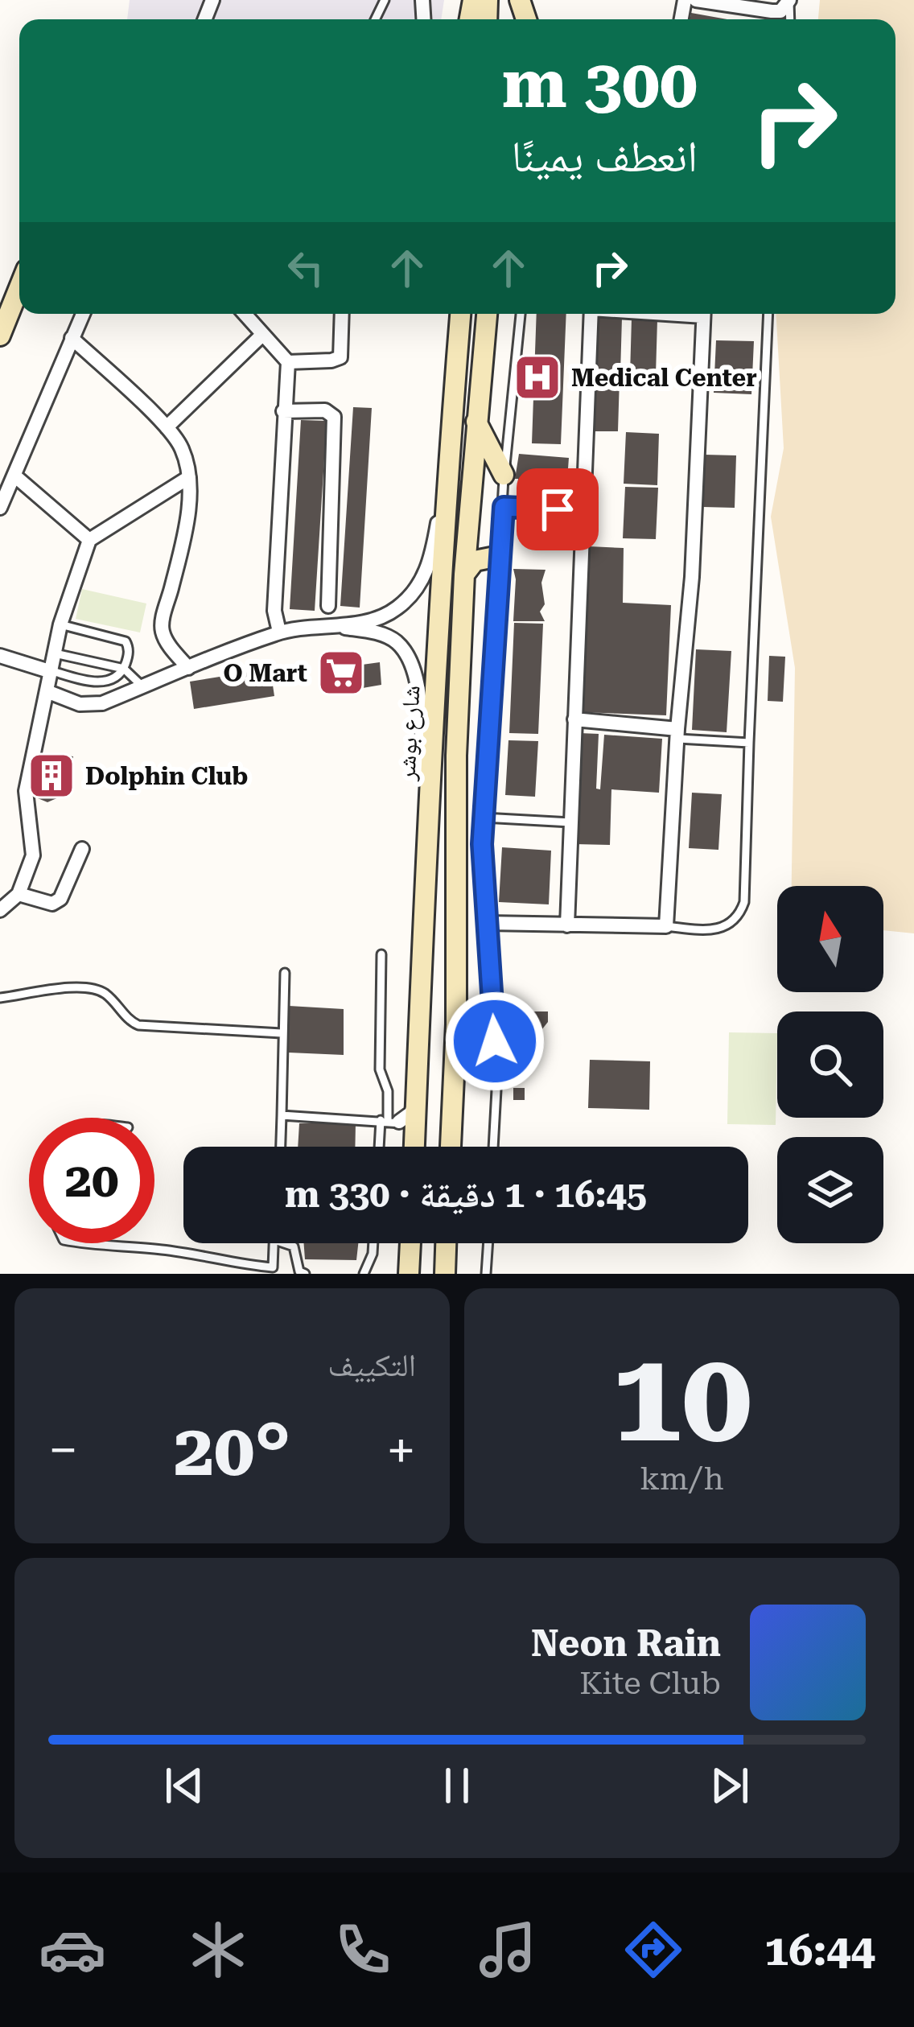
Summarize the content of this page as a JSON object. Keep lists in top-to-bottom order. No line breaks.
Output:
{"streets":{"main road":["شارع بوشر"]},"places":{"hospital":["Medical Center"],"supermarket":["O Mart"],"building":["Dolphin Club"]},"north":"top","page":{"turn":["300 m","انعطف يمينًا"],"limit":"20","trip":"16:45 · 1 دقيقة · 330 m","tile":[["10","km/h"],"التكييف"],"heat":["−","20°","+"],"song":["Neon Rain","Kite Club"],"tabs":"16:44"}}
